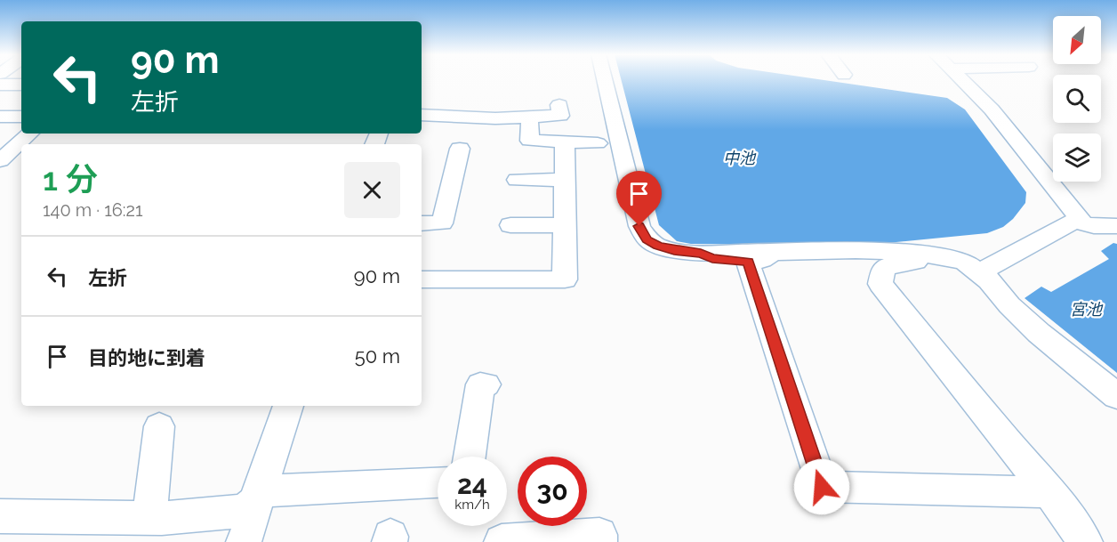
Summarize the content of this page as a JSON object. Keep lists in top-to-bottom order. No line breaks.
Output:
{"water":["中池","宮池"],"north":"bottom left","page":{"turn":["90 m","左折"],"heading":["1 分","140 m · 16:21"],"list":[{"name":"左折","value":"90 m"},{"name":"目的地に到着","value":"50 m"}],"speed":"24 km/h","limit":"30"}}
